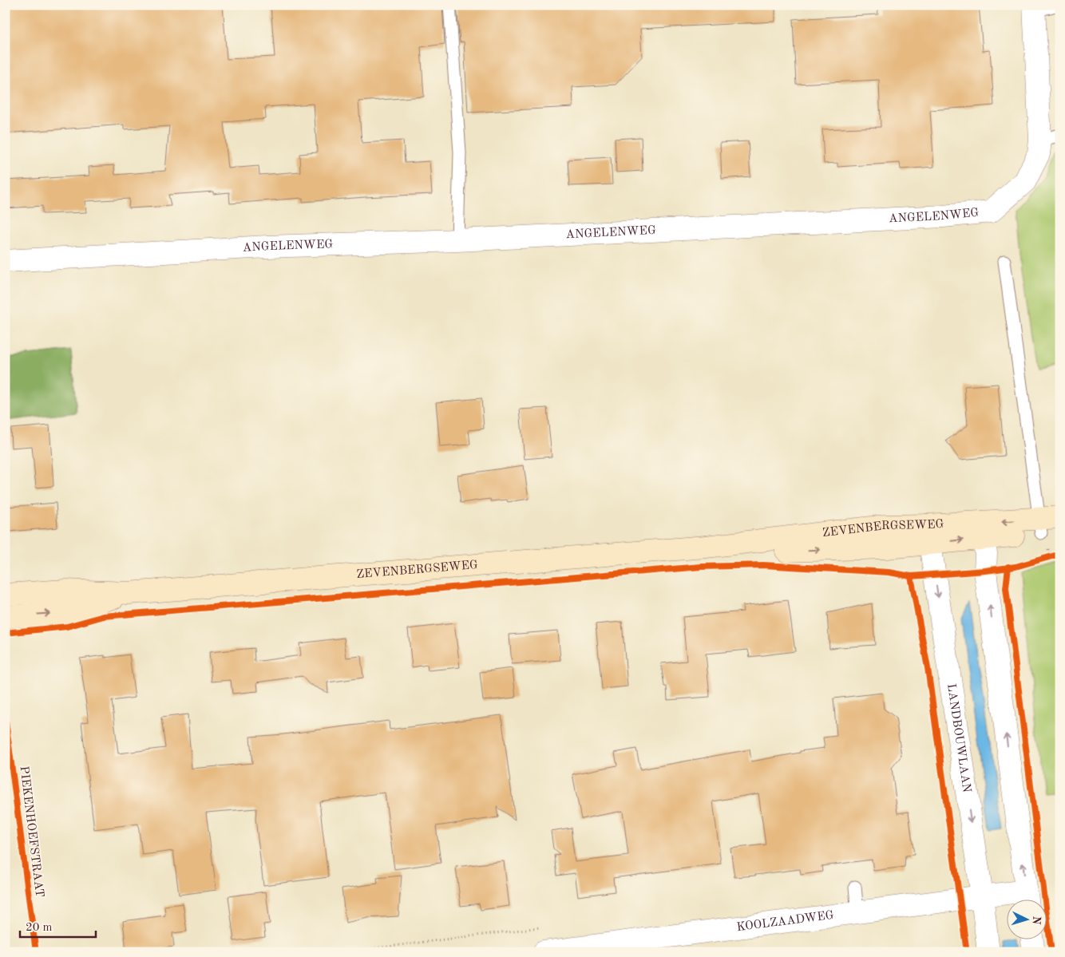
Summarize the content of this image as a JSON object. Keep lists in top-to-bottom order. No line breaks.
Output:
{"streets":{"street":["ANGELENWEG","ZEVENBERGSEWEG","LANDBOUWLAAN","KOOLZAADWEG"],"cycle path":["PIEKENHOEFSTRAAT"]},"crossings":[["ZEVENBERGSEWEG","LANDBOUWLAAN"],["LANDBOUWLAAN","KOOLZAADWEG"]],"scale_bar":"20 m","north":"right"}
